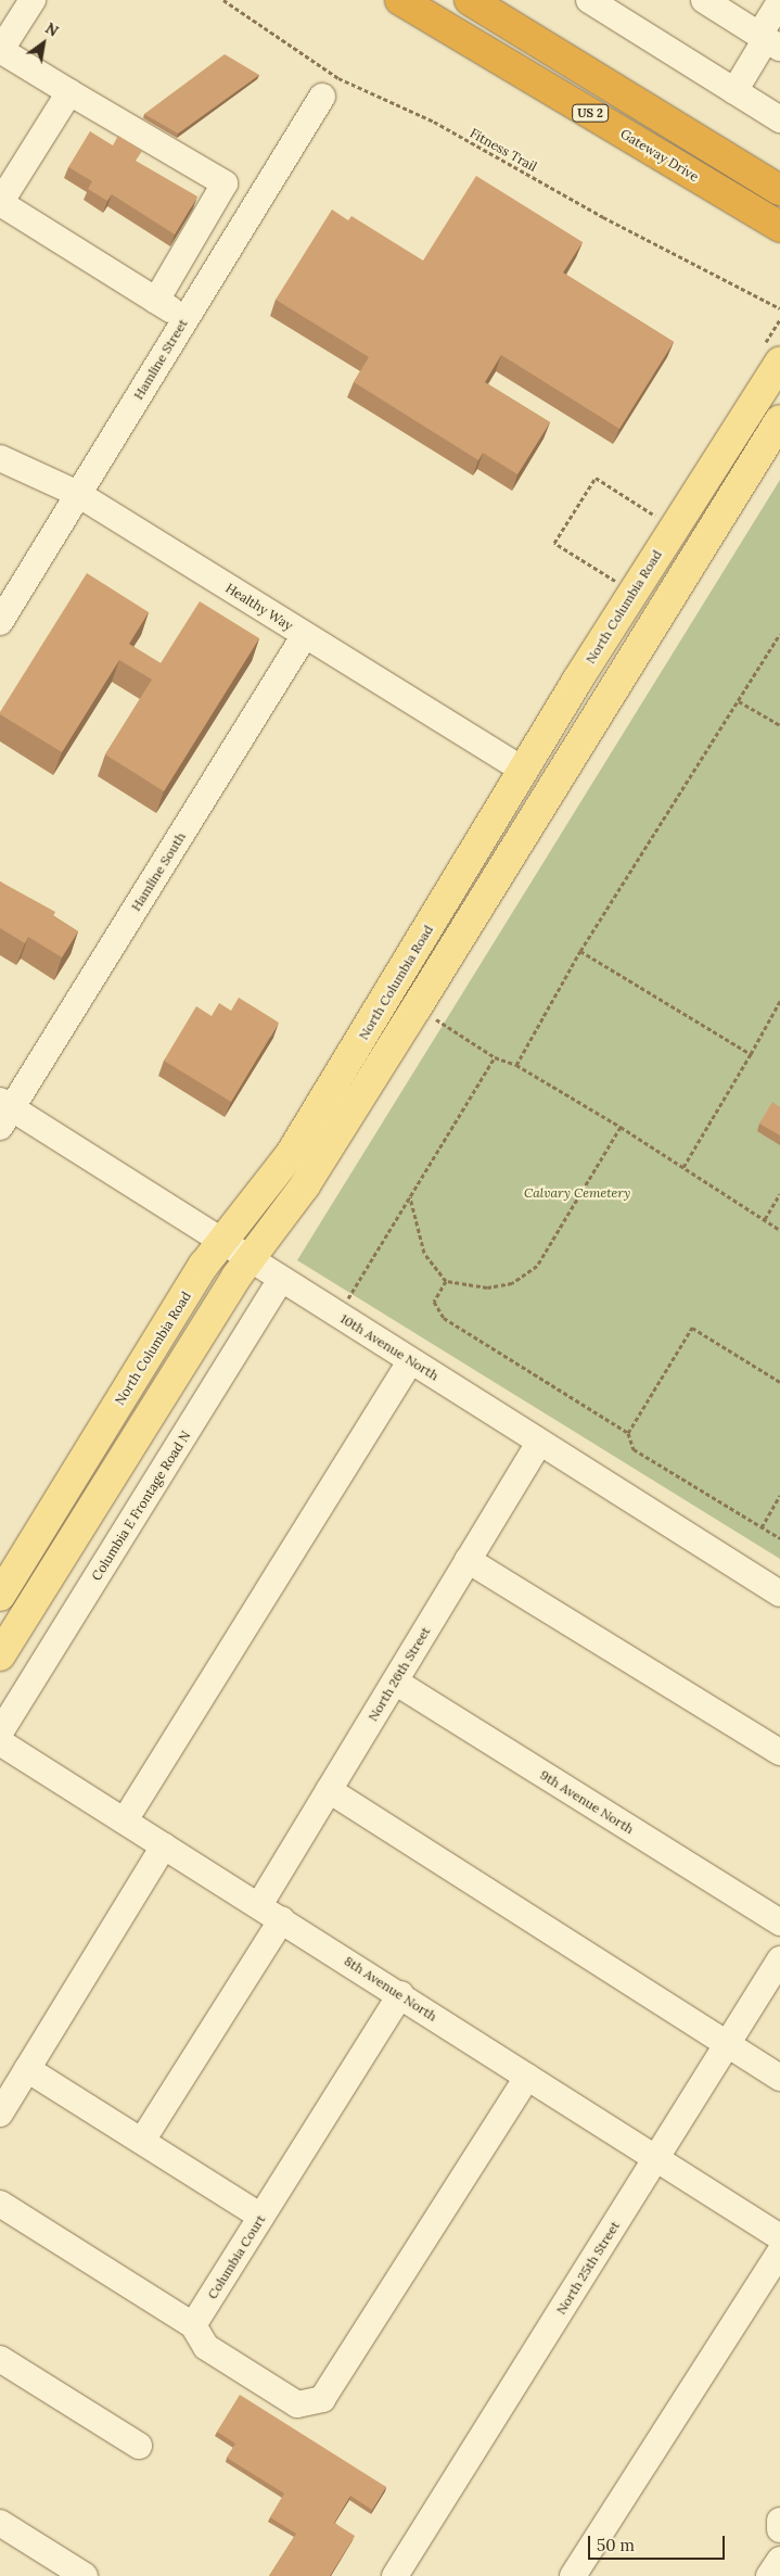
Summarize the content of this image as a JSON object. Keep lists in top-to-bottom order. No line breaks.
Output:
{"streets":{"highway":["US 2","Gateway Drive"],"main road":["North Columbia Road"],"street":["Hamline Street","Healthy Way","Hamline South","10th Avenue North","Columbia E Frontage Road N","North 26th Street","9th Avenue North","8th Avenue North","Columbia Court","North 25th Street"],"path":["Fitness Trail"]},"crossings":[["Hamline Street","Healthy Way"],["Healthy Way","Hamline South"],["North Columbia Road","10th Avenue North"],["Hamline South","10th Avenue North"],["10th Avenue North","Columbia E Frontage Road N"],["10th Avenue North","North 26th Street"],["North 26th Street","9th Avenue North"],["North 26th Street","8th Avenue North"],["8th Avenue North","Columbia Court"],["8th Avenue North","North 25th Street"]],"parks":["Calvary Cemetery"],"scale_bar":"50 m","north":"top right"}
